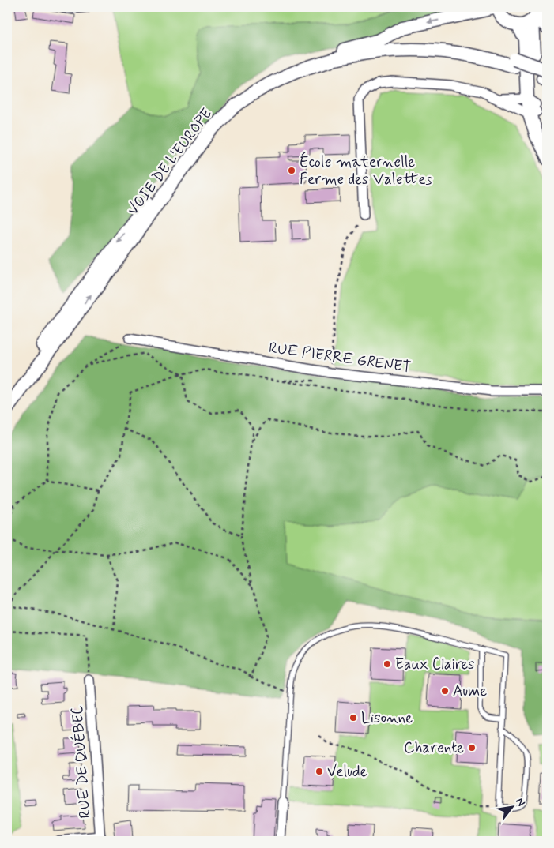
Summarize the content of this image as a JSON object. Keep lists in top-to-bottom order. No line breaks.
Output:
{"streets":{"main road":["VOIE DE L'EUROPE"],"street":["RUE PIERRE GRENET","RUE DE QUÉBEC"]},"places":["École maternelle Ferme des Valettes","Eaux Claires","Aume","Lisonne","Charente","Velude"],"north":"top right"}
